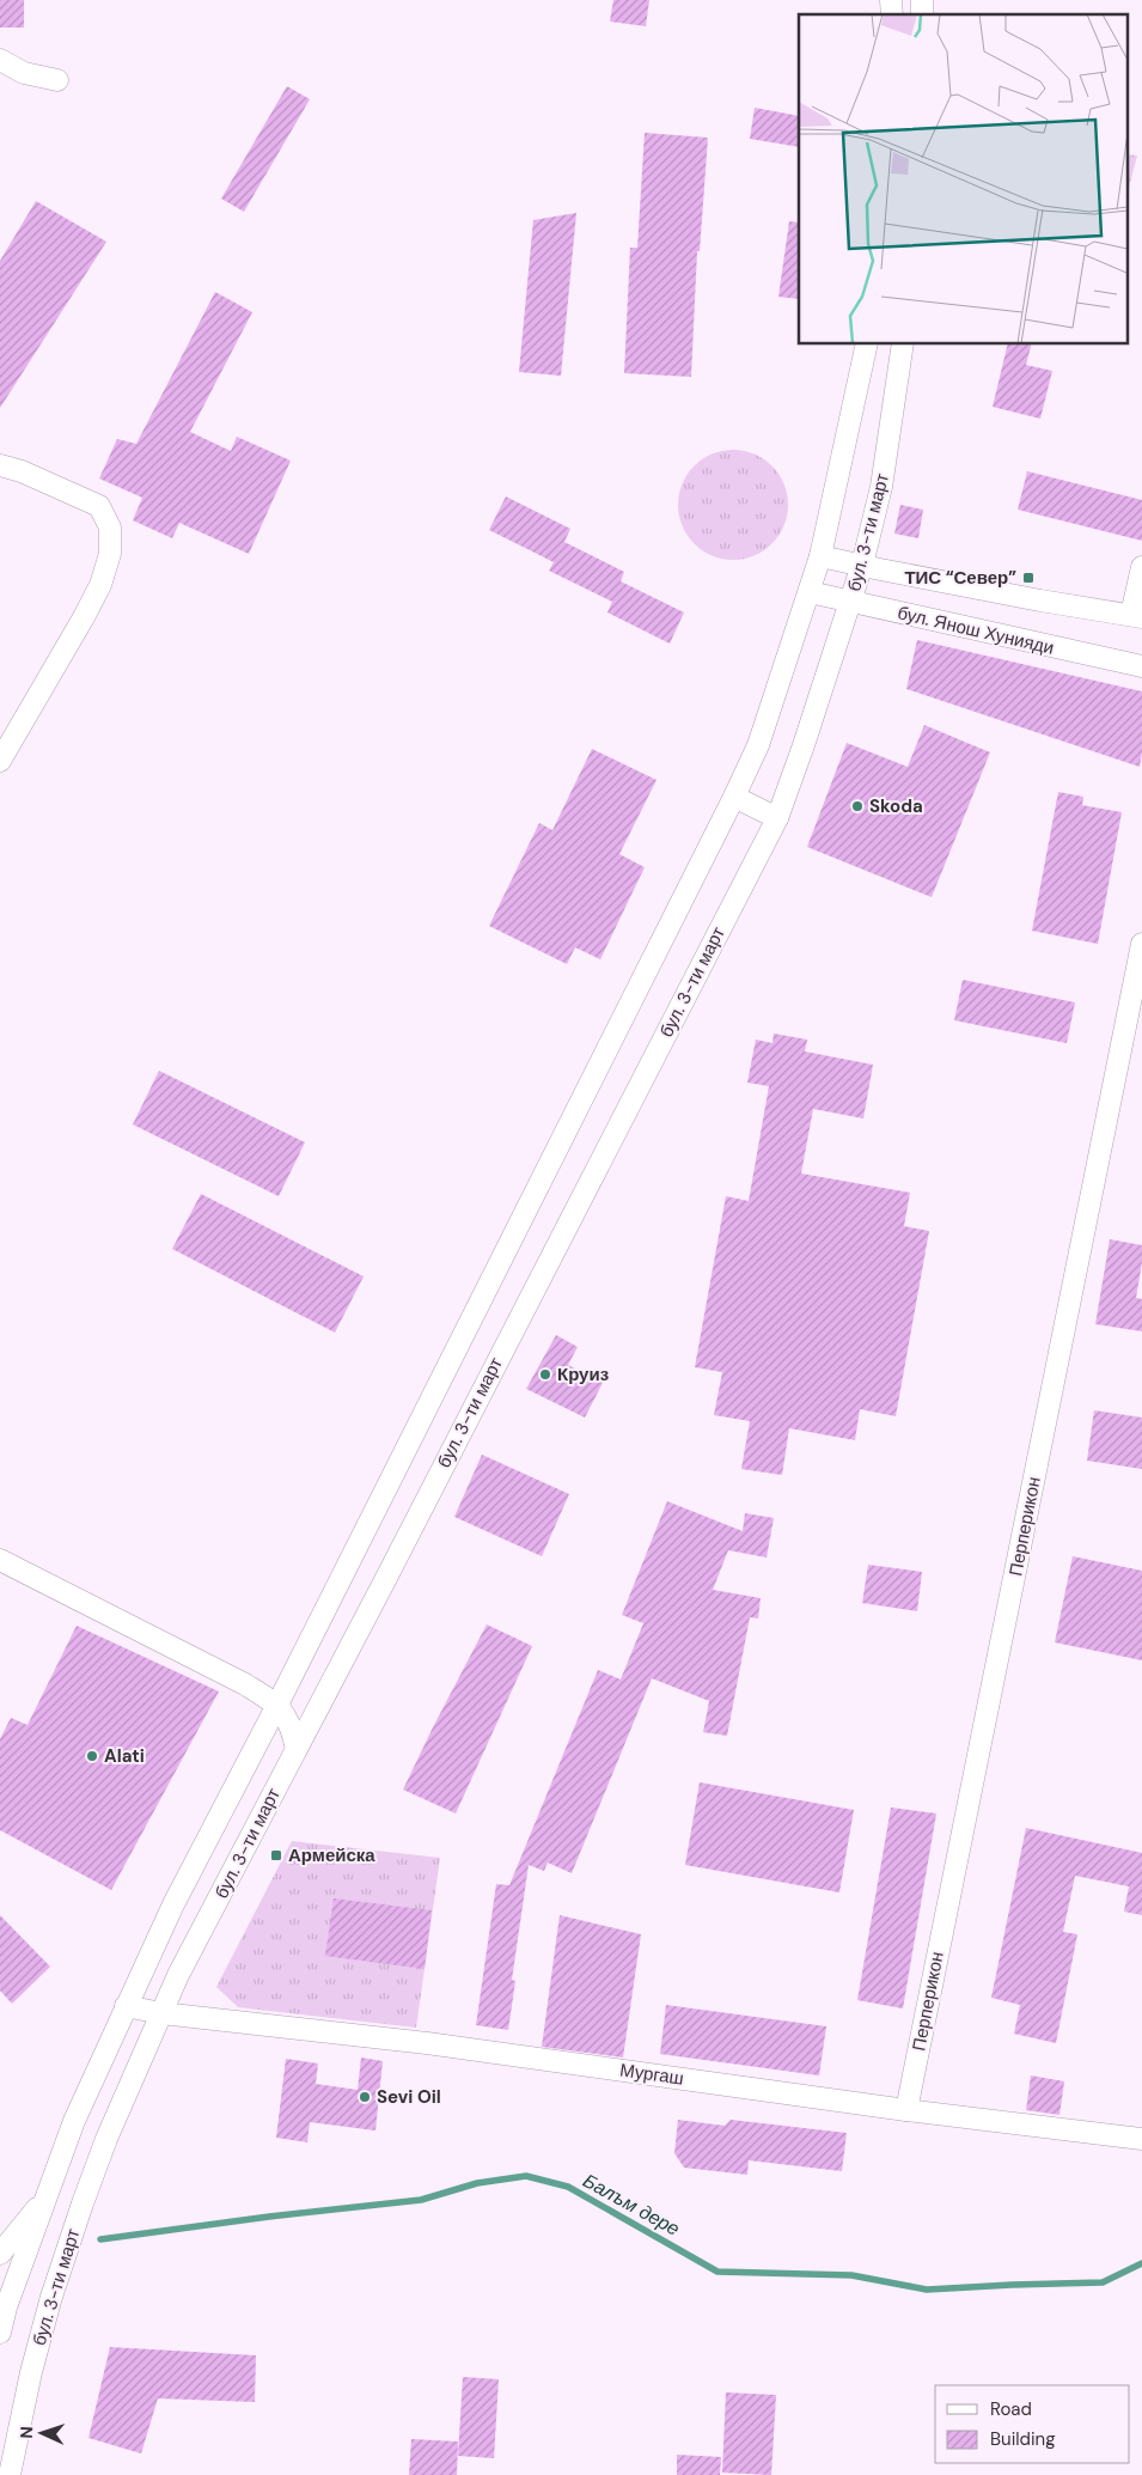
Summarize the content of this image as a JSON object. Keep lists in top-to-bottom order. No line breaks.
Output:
{"streets":{"street":["бул. 3-ти март","бул. Янош Хунияди","Перперикон","Мургаш"]},"crossings":[["бул. 3-ти март","бул. Янош Хунияди"],["бул. 3-ти март","Мургаш"],["Перперикон","Мургаш"]],"water":["Балъм дере"],"places":{"transit":["ТИС “Север”","Армейска"],"other":["Skoda","Круиз","Alati","Sevi Oil"]},"legend":["Road","Building"],"north":"left"}
